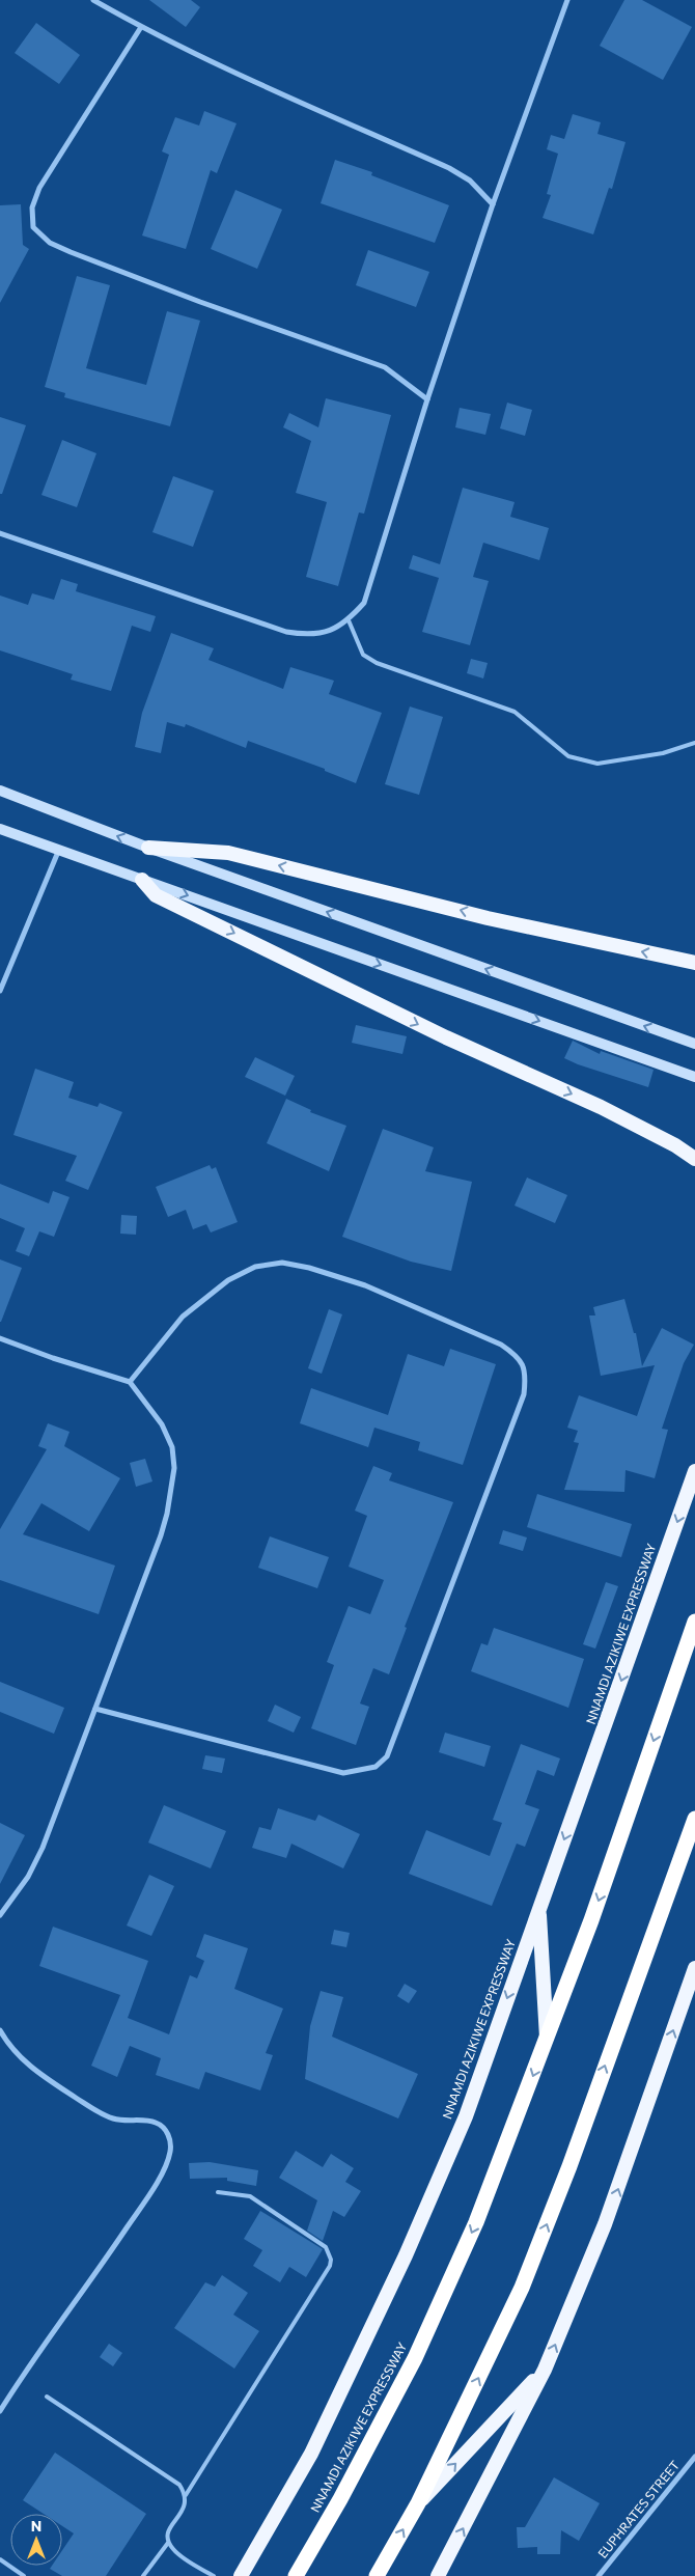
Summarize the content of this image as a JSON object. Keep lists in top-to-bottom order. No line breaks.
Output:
{"streets":{"highway":["NNAMDI AZIKIWE EXPRESSWAY"],"street":["EUPHRATES STREET"]},"north":"top"}
